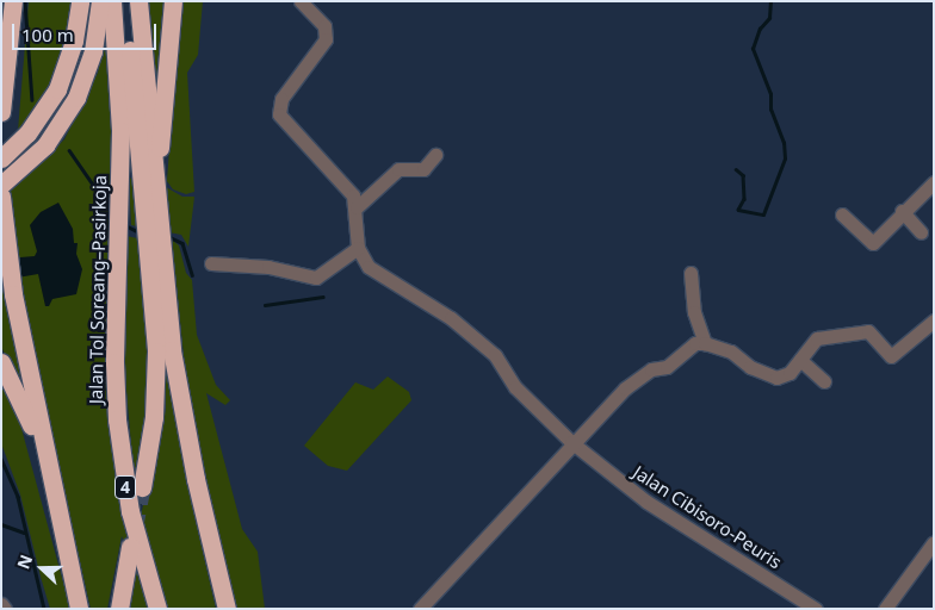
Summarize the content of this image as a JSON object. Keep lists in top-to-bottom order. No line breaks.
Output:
{"streets":{"highway":["Jalan Tol Soreang–Pasirkoja","4"],"street":["Jalan Cibisoro-Peuris"]},"scale_bar":"100 m","north":"left"}
